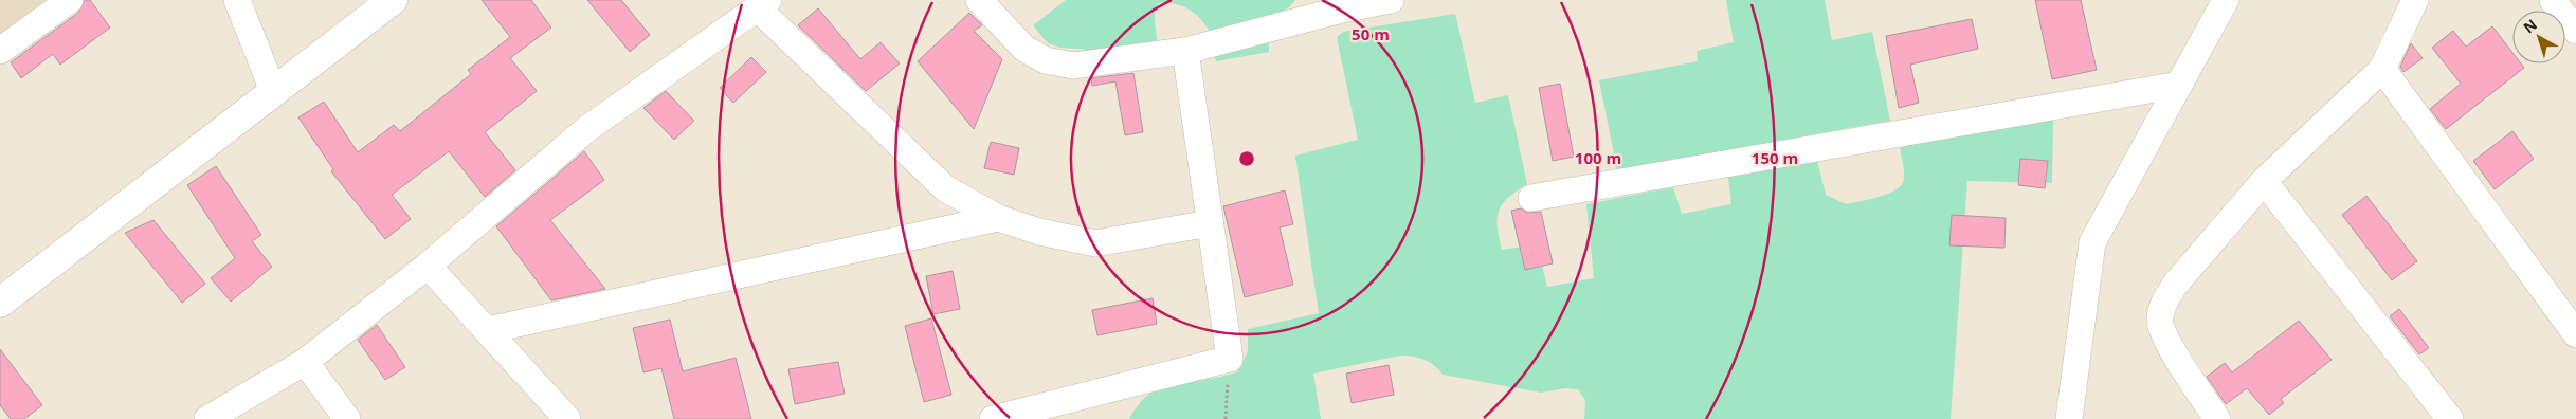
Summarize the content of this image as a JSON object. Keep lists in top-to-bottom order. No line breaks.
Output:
{"north":"top left","rings":["50 m","100 m","150 m"]}
